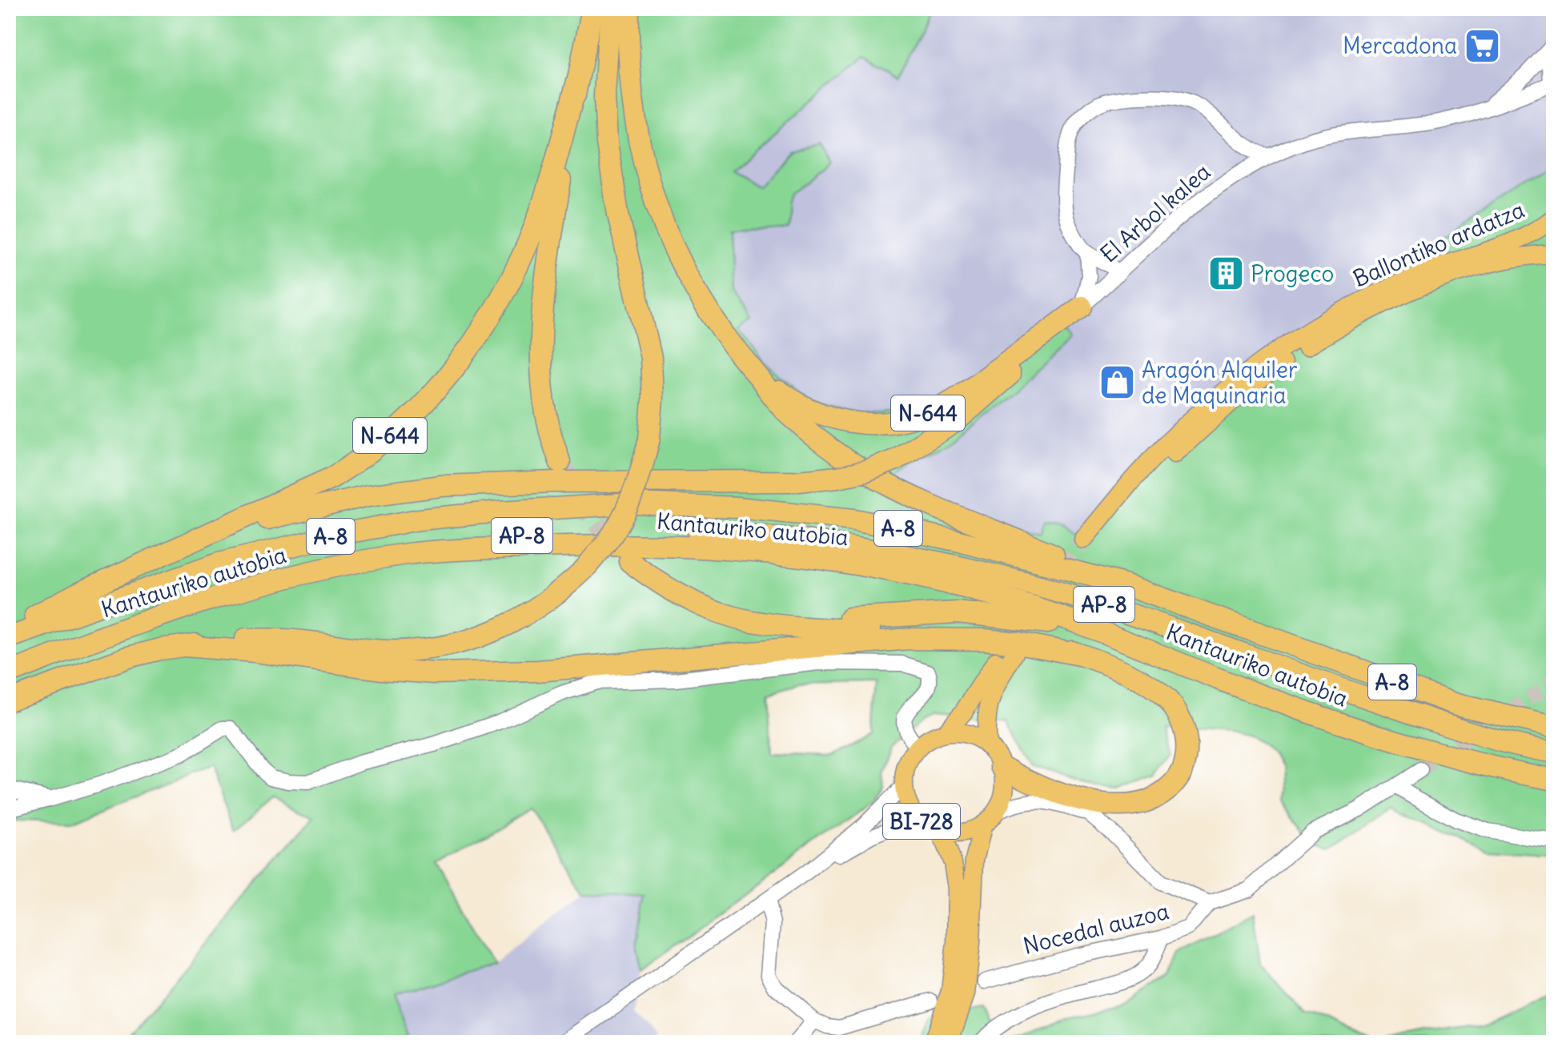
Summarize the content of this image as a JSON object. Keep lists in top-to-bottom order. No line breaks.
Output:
{"streets":{"highway":["N-644","A-8","Kantauriko autobia","AP-8"],"main road":["Ballontiko ardatza","BI-728"],"street":["El Arbol kalea","Nocedal auzoa"]},"crossings":[["El Arbol kalea","N-644"],["N-644","Kantauriko autobia"],["Kantauriko autobia","AP-8"]],"places":{"supermarket":["Mercadona"],"building":["Progeco"],"shop":["Aragón Alquiler de Maquinaria"]}}
